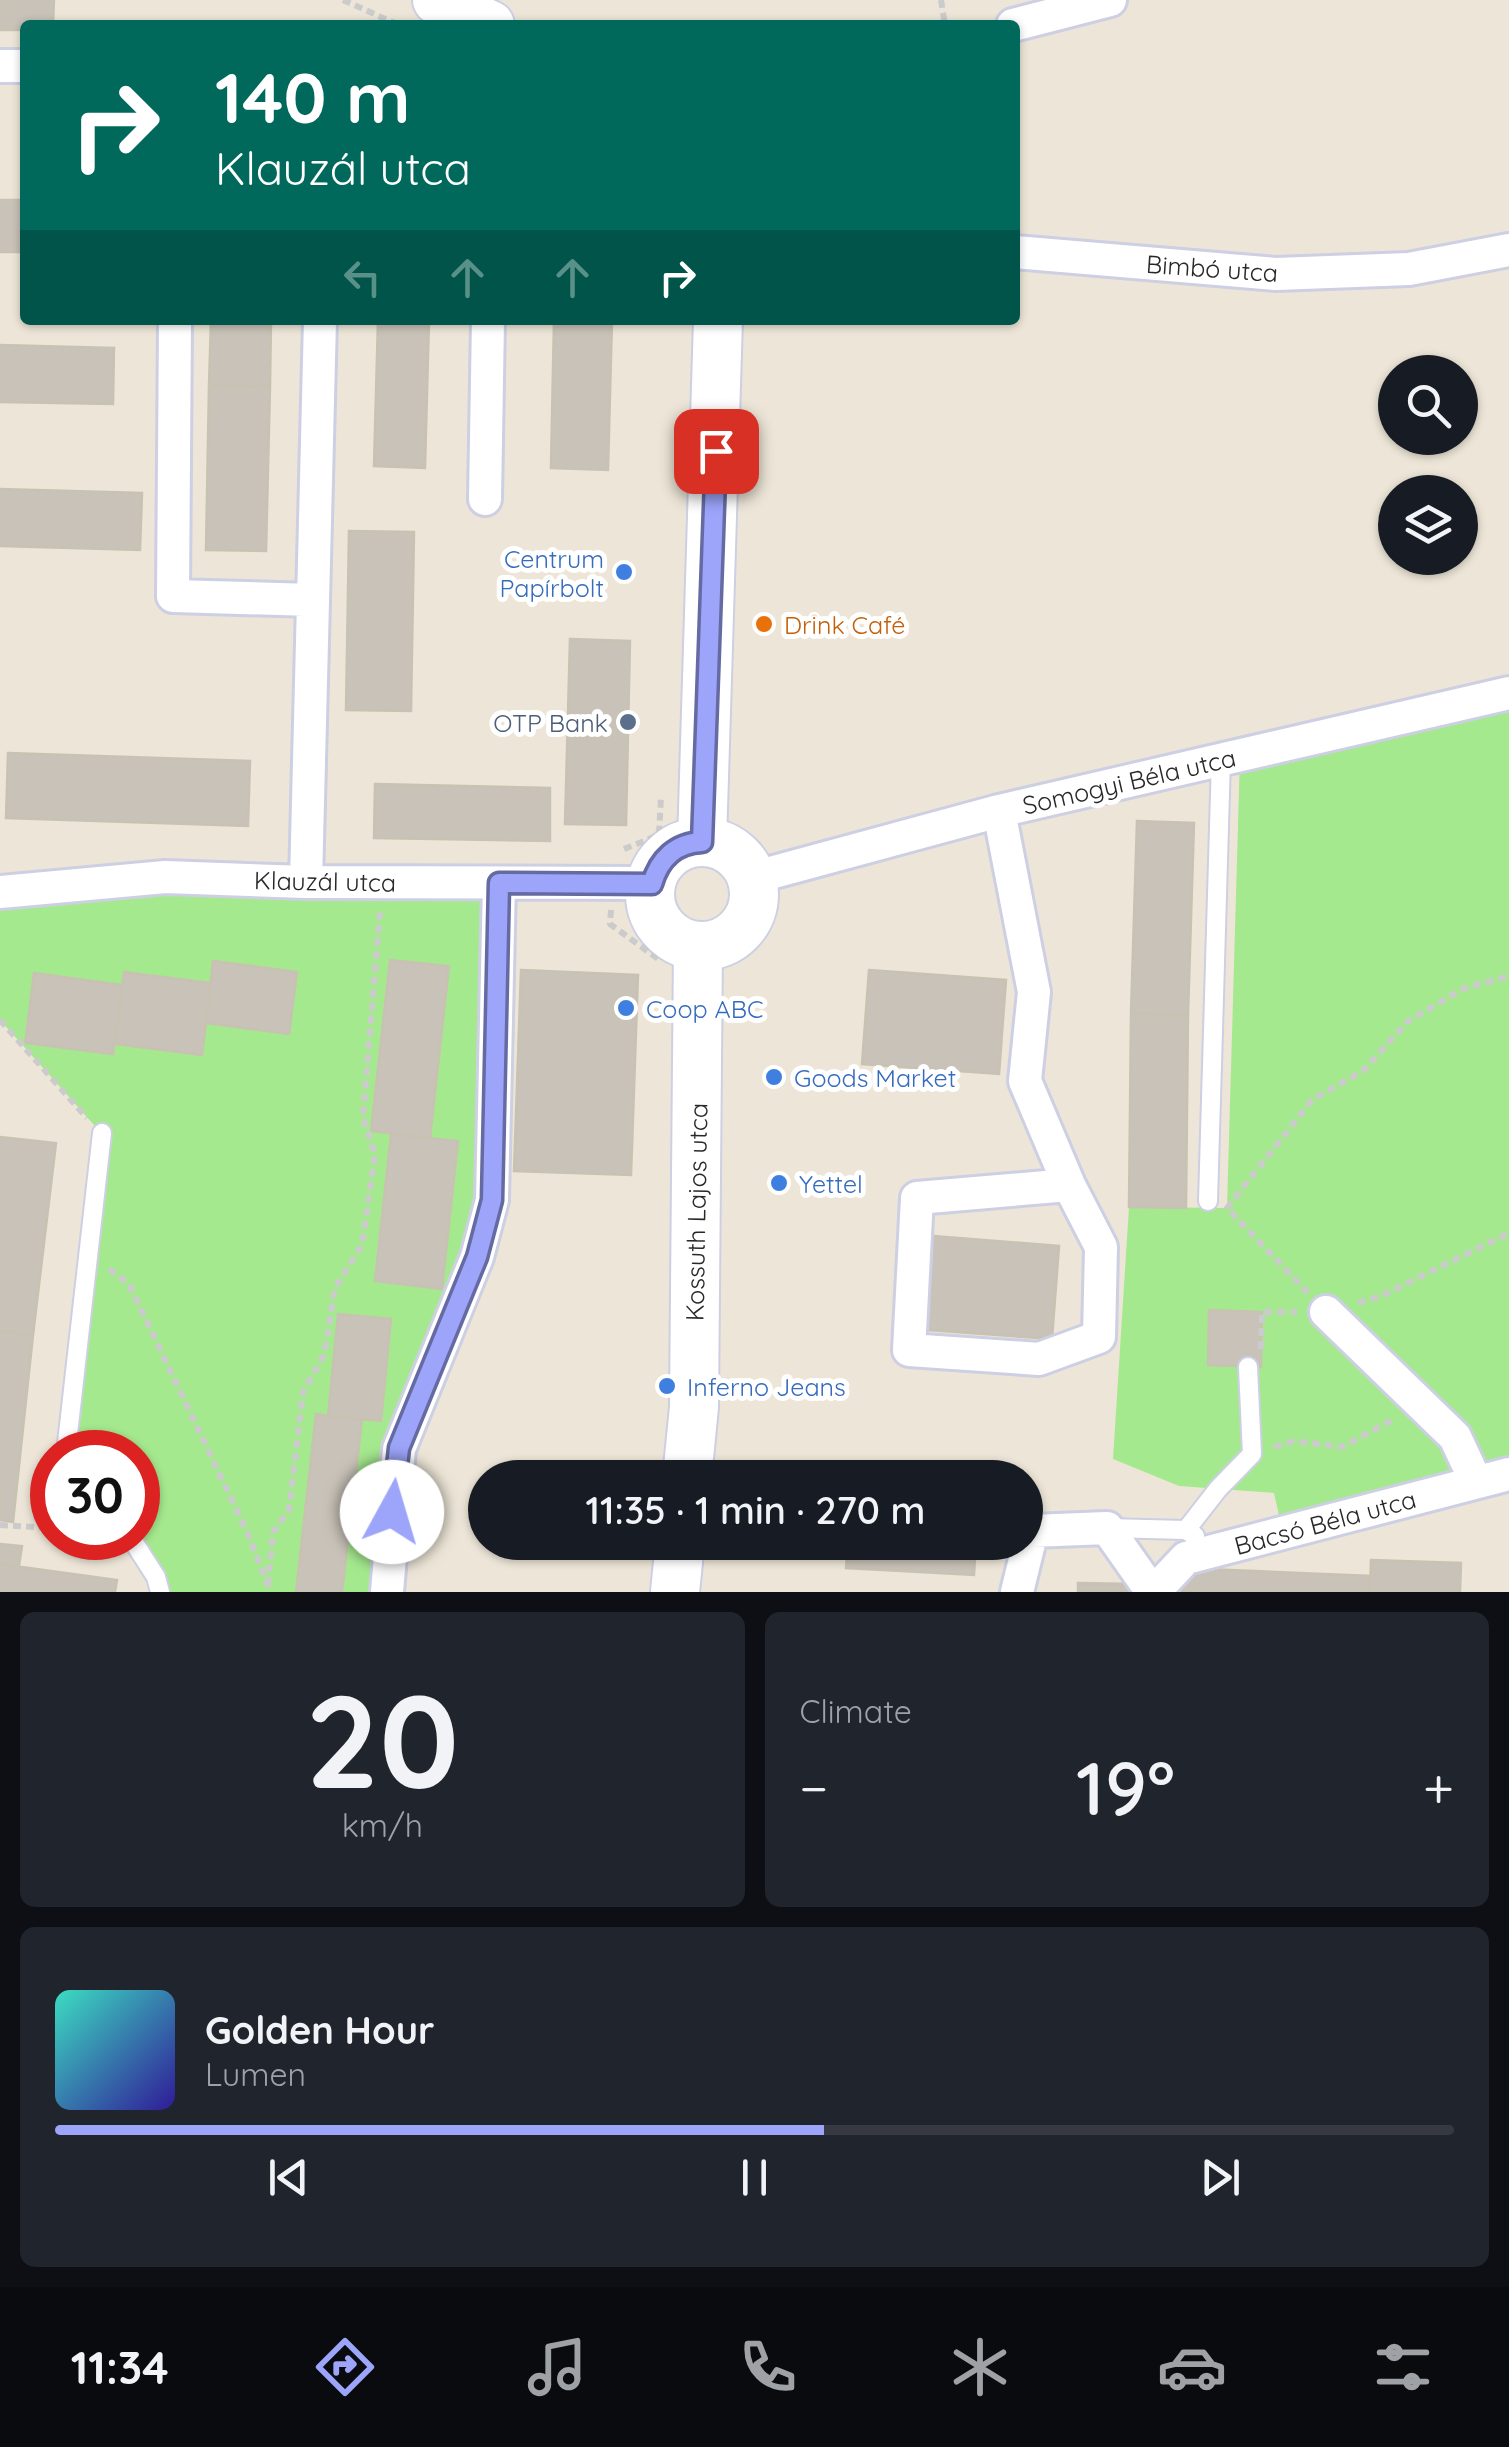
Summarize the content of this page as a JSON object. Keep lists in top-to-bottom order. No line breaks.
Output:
{"streets":{"street":["Bimbó utca","Somogyi Béla utca","Klauzál utca","Kossuth Lajos utca","Bacsó Béla utca"]},"places":["Centrum Papírbolt","Drink Café","OTP Bank","Coop ABC","Goods Market","Yettel","Inferno Jeans"],"page":{"turn":["140 m","Klauzál utca"],"limit":"30","trip":"11:35 · 1 min · 270 m","tile":[["20","km/h"],"Climate"],"heat":["−","19°","+"],"song":["Golden Hour","Lumen"],"tabs":"11:34"}}
